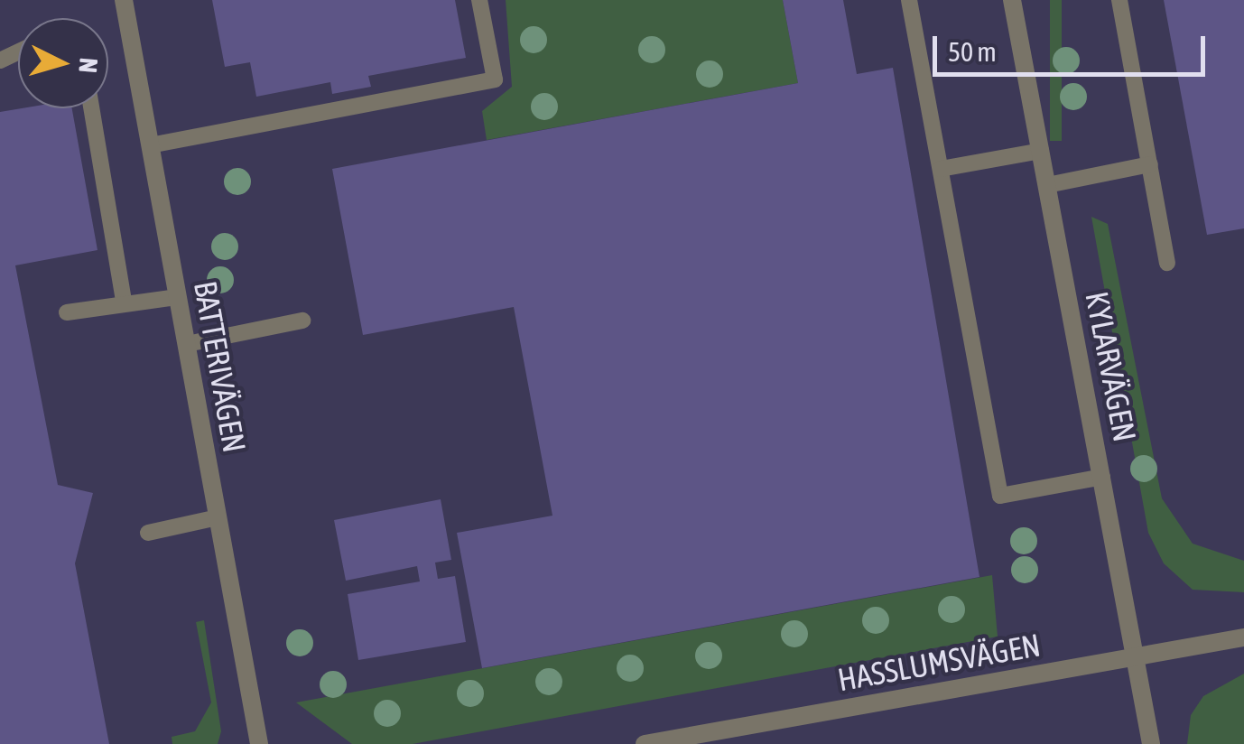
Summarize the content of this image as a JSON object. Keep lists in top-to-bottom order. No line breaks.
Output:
{"streets":{"street":["BATTERIVÄGEN","KYLARVÄGEN","HASSLUMSVÄGEN"]},"crossings":[["KYLARVÄGEN","HASSLUMSVÄGEN"]],"scale_bar":"50 m","north":"right"}
